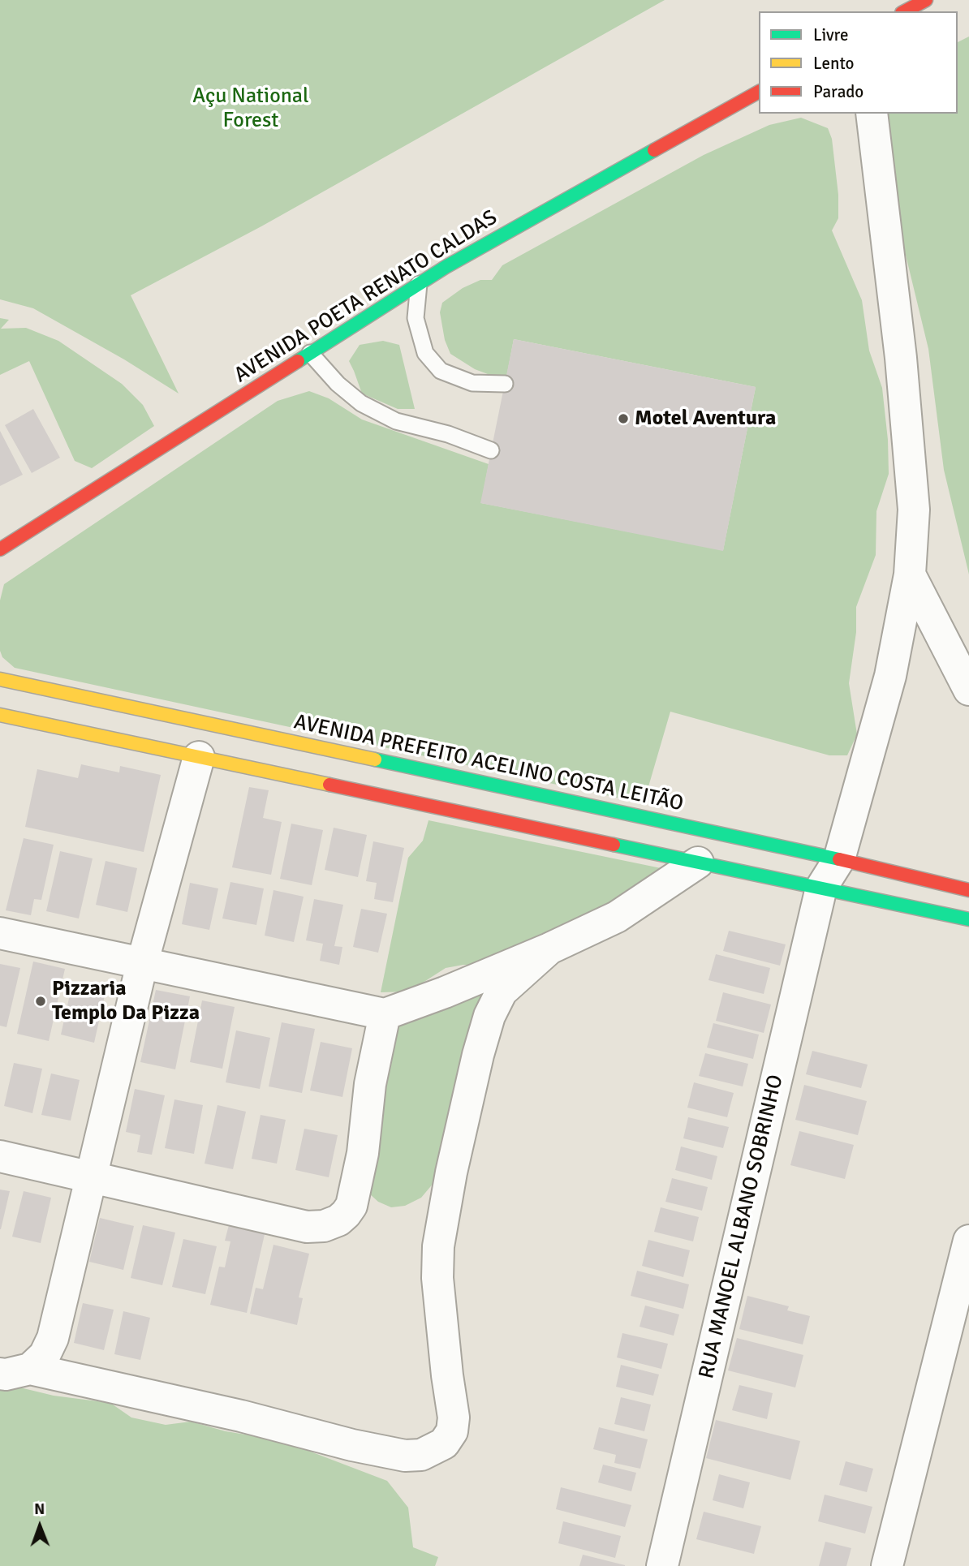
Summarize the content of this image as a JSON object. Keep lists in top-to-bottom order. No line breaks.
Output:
{"streets":{"street":["AVENIDA POETA RENATO CALDAS","AVENIDA PREFEITO ACELINO COSTA LEITÃO","RUA MANOEL ALBANO SOBRINHO"]},"crossings":[["AVENIDA PREFEITO ACELINO COSTA LEITÃO","RUA MANOEL ALBANO SOBRINHO"]],"parks":["Açu National Forest"],"places":["Motel Aventura","Pizzaria Templo Da Pizza"],"legend":["Livre","Lento","Parado"],"north":"top"}
